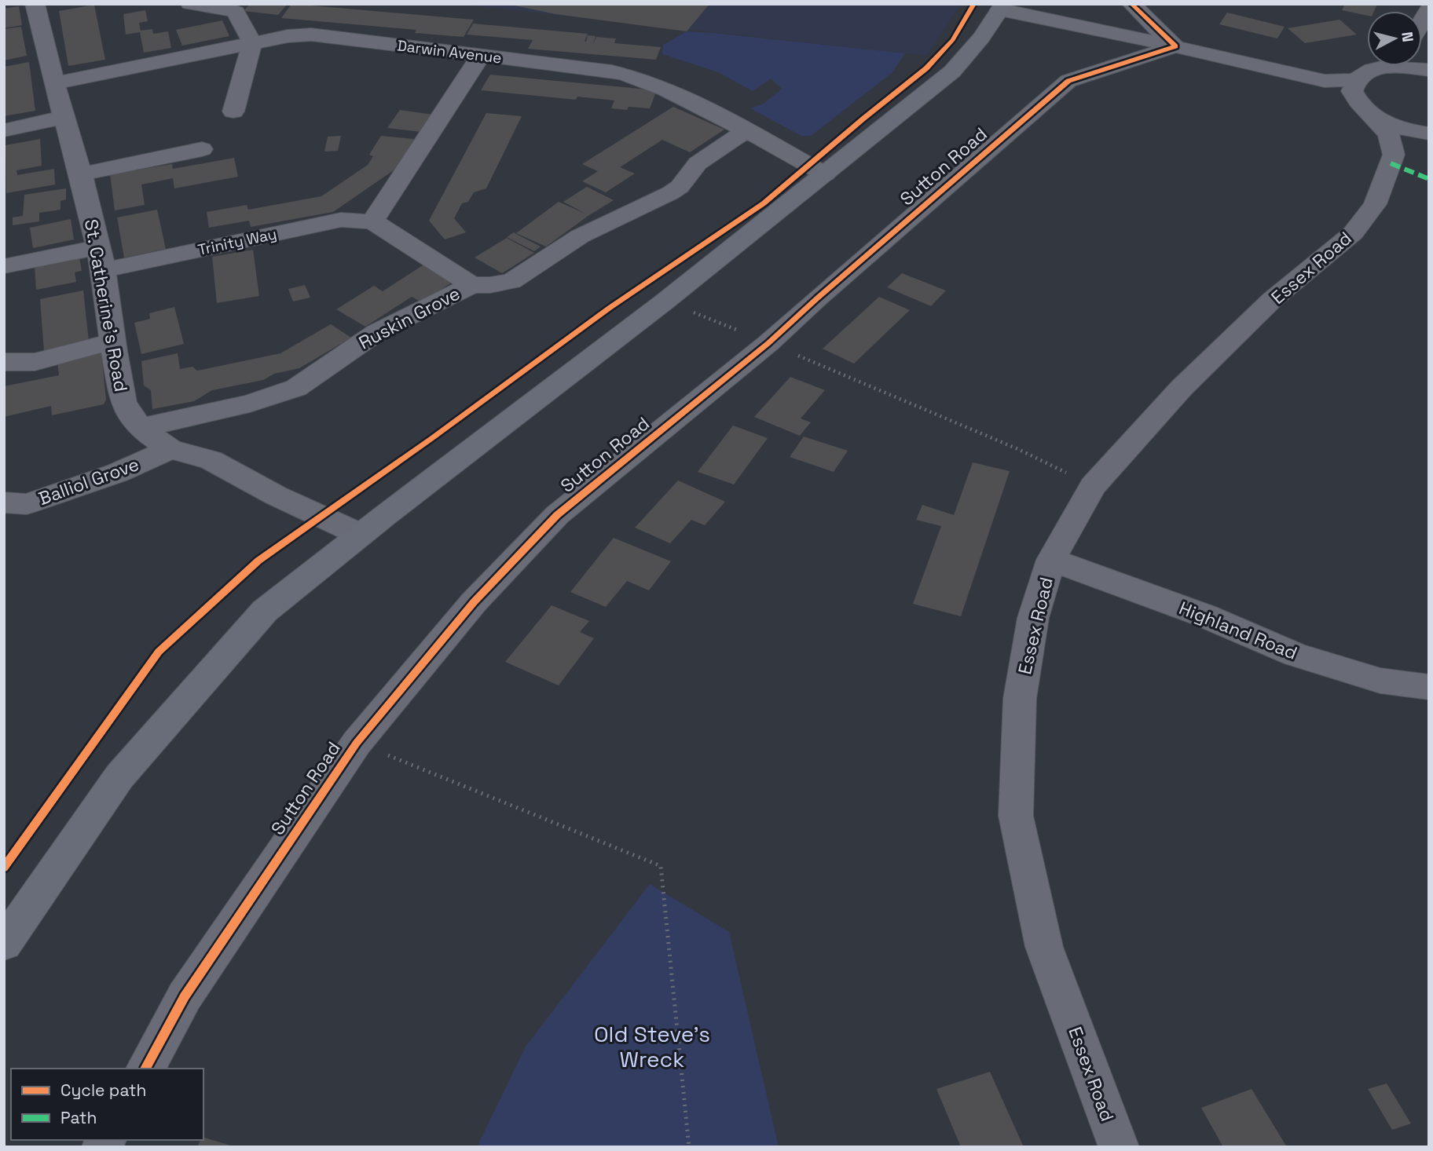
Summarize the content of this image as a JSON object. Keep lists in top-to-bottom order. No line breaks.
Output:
{"streets":{"street":["Darwin Avenue","Sutton Road","Trinity Way","Essex Road","St. Catherine's Road","Ruskin Grove","Balliol Grove","Highland Road"]},"crossings":[["Darwin Avenue","St. Catherine's Road"],["Darwin Avenue","Ruskin Grove"],["Trinity Way","St. Catherine's Road"],["Trinity Way","Ruskin Grove"],["Essex Road","Highland Road"],["St. Catherine's Road","Ruskin Grove"],["St. Catherine's Road","Balliol Grove"]],"parks":["Old Steve's Wreck"],"legend":["Cycle path","Path"],"north":"right"}
